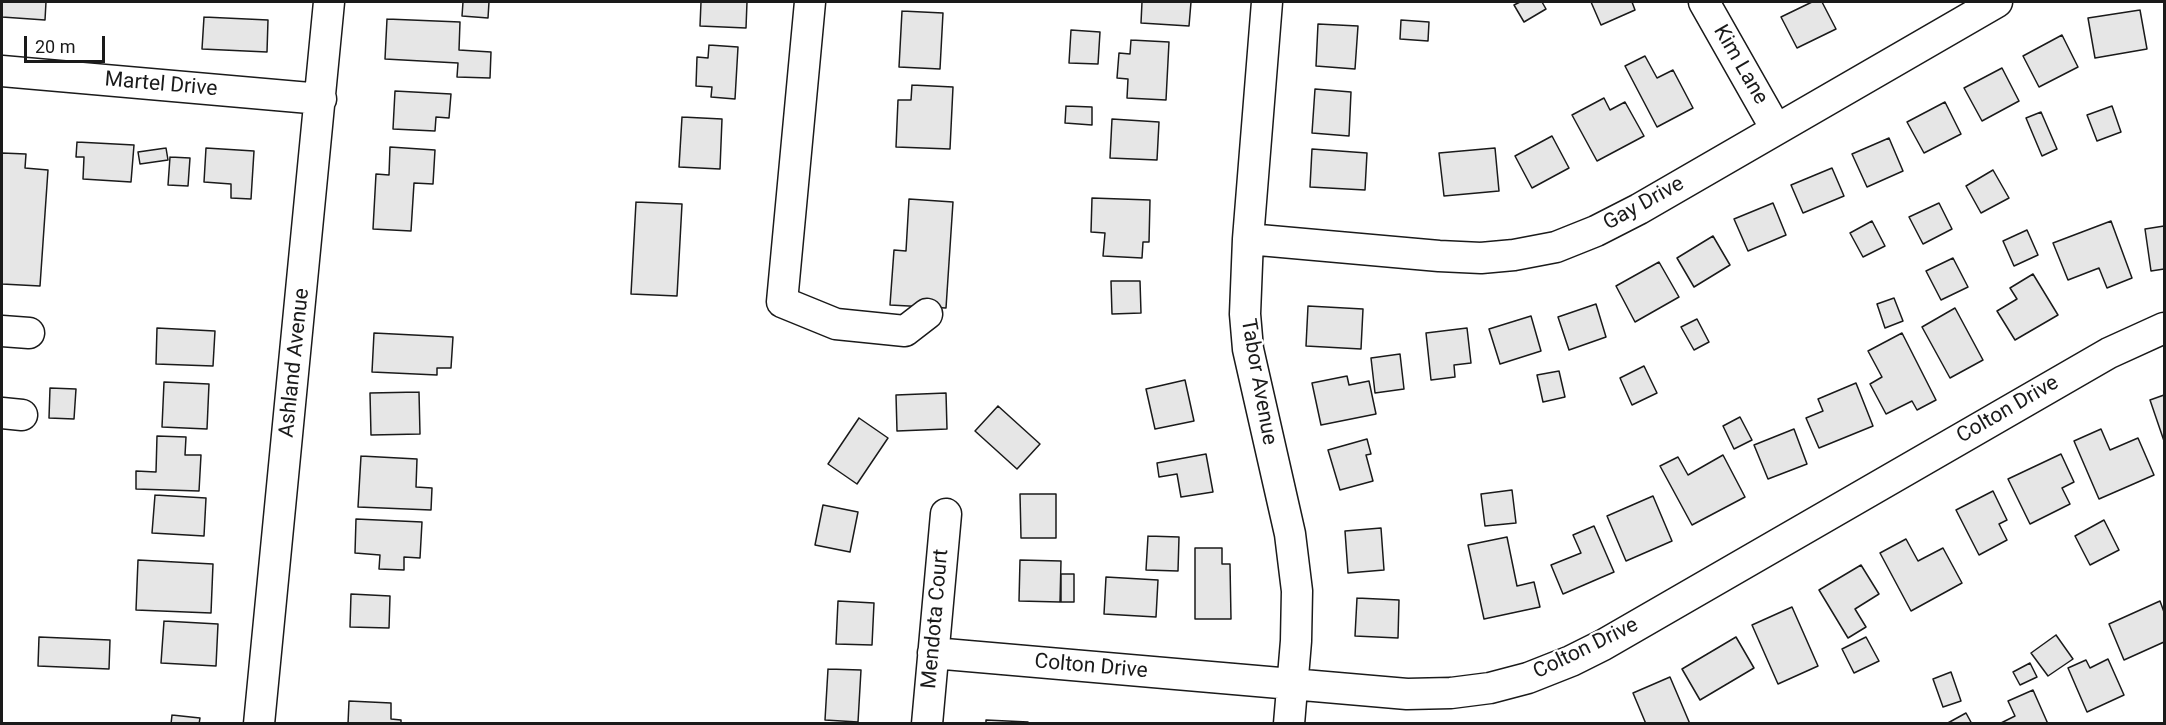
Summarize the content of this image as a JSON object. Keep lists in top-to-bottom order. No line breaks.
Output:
{"streets":{"street":["Kim Lane","Martel Drive","Gay Drive","Ashland Avenue","Tabor Avenue","Colton Drive","Mendota Court"]},"crossings":[["Kim Lane","Gay Drive"],["Martel Drive","Ashland Avenue"],["Gay Drive","Tabor Avenue"],["Tabor Avenue","Colton Drive"],["Colton Drive","Mendota Court"]],"scale_bar":"20 m"}
